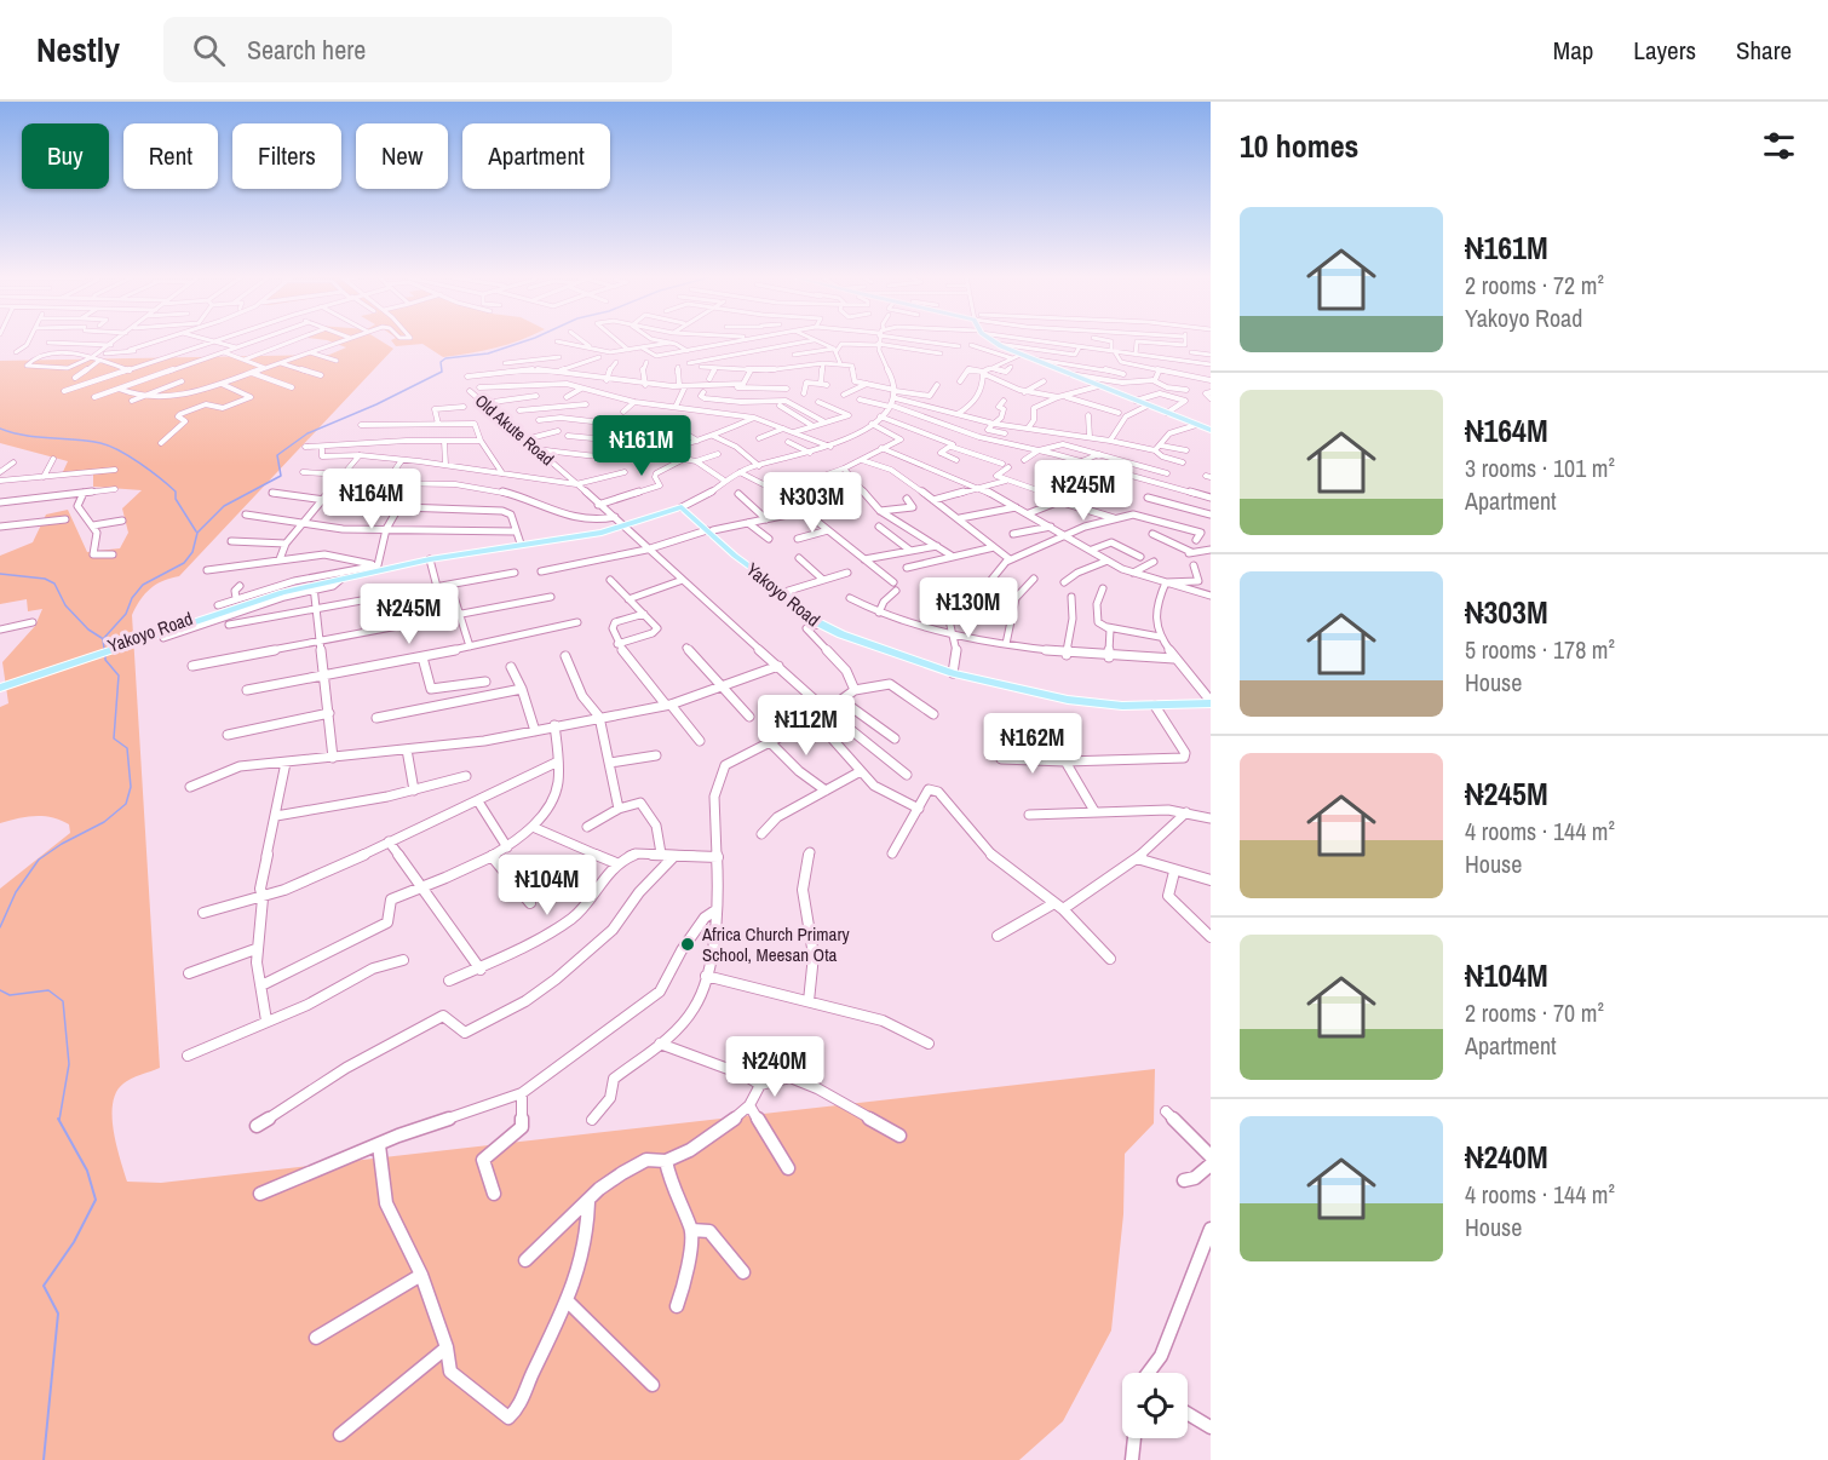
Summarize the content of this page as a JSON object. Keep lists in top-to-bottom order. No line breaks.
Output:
{"streets":{"main road":["Yakoyo Road"],"street":["Old Akute Road"]},"places":["Africa Church Primary School, Meesan Ota"],"page":{"header":"Nestly","search":"Search here","nav":["Map","Layers","Share"],"heading":"10 homes","chip":["Buy","Rent","Filters","New","Apartment"],"list":[{"name":"₦161M","note":"2 rooms · 72 m² · Yakoyo Road"},{"name":"₦164M","note":"3 rooms · 101 m² · Apartment"},{"name":"₦303M","note":"5 rooms · 178 m² · House"},{"name":"₦245M","note":"4 rooms · 144 m² · House"},{"name":"₦104M","note":"2 rooms · 70 m² · Apartment"},{"name":"₦240M","note":"4 rooms · 144 m² · House"}],"price":["₦161M","₦245M","₦164M","₦303M","₦130M","₦245M","₦112M","₦162M","₦104M","₦240M"]}}
